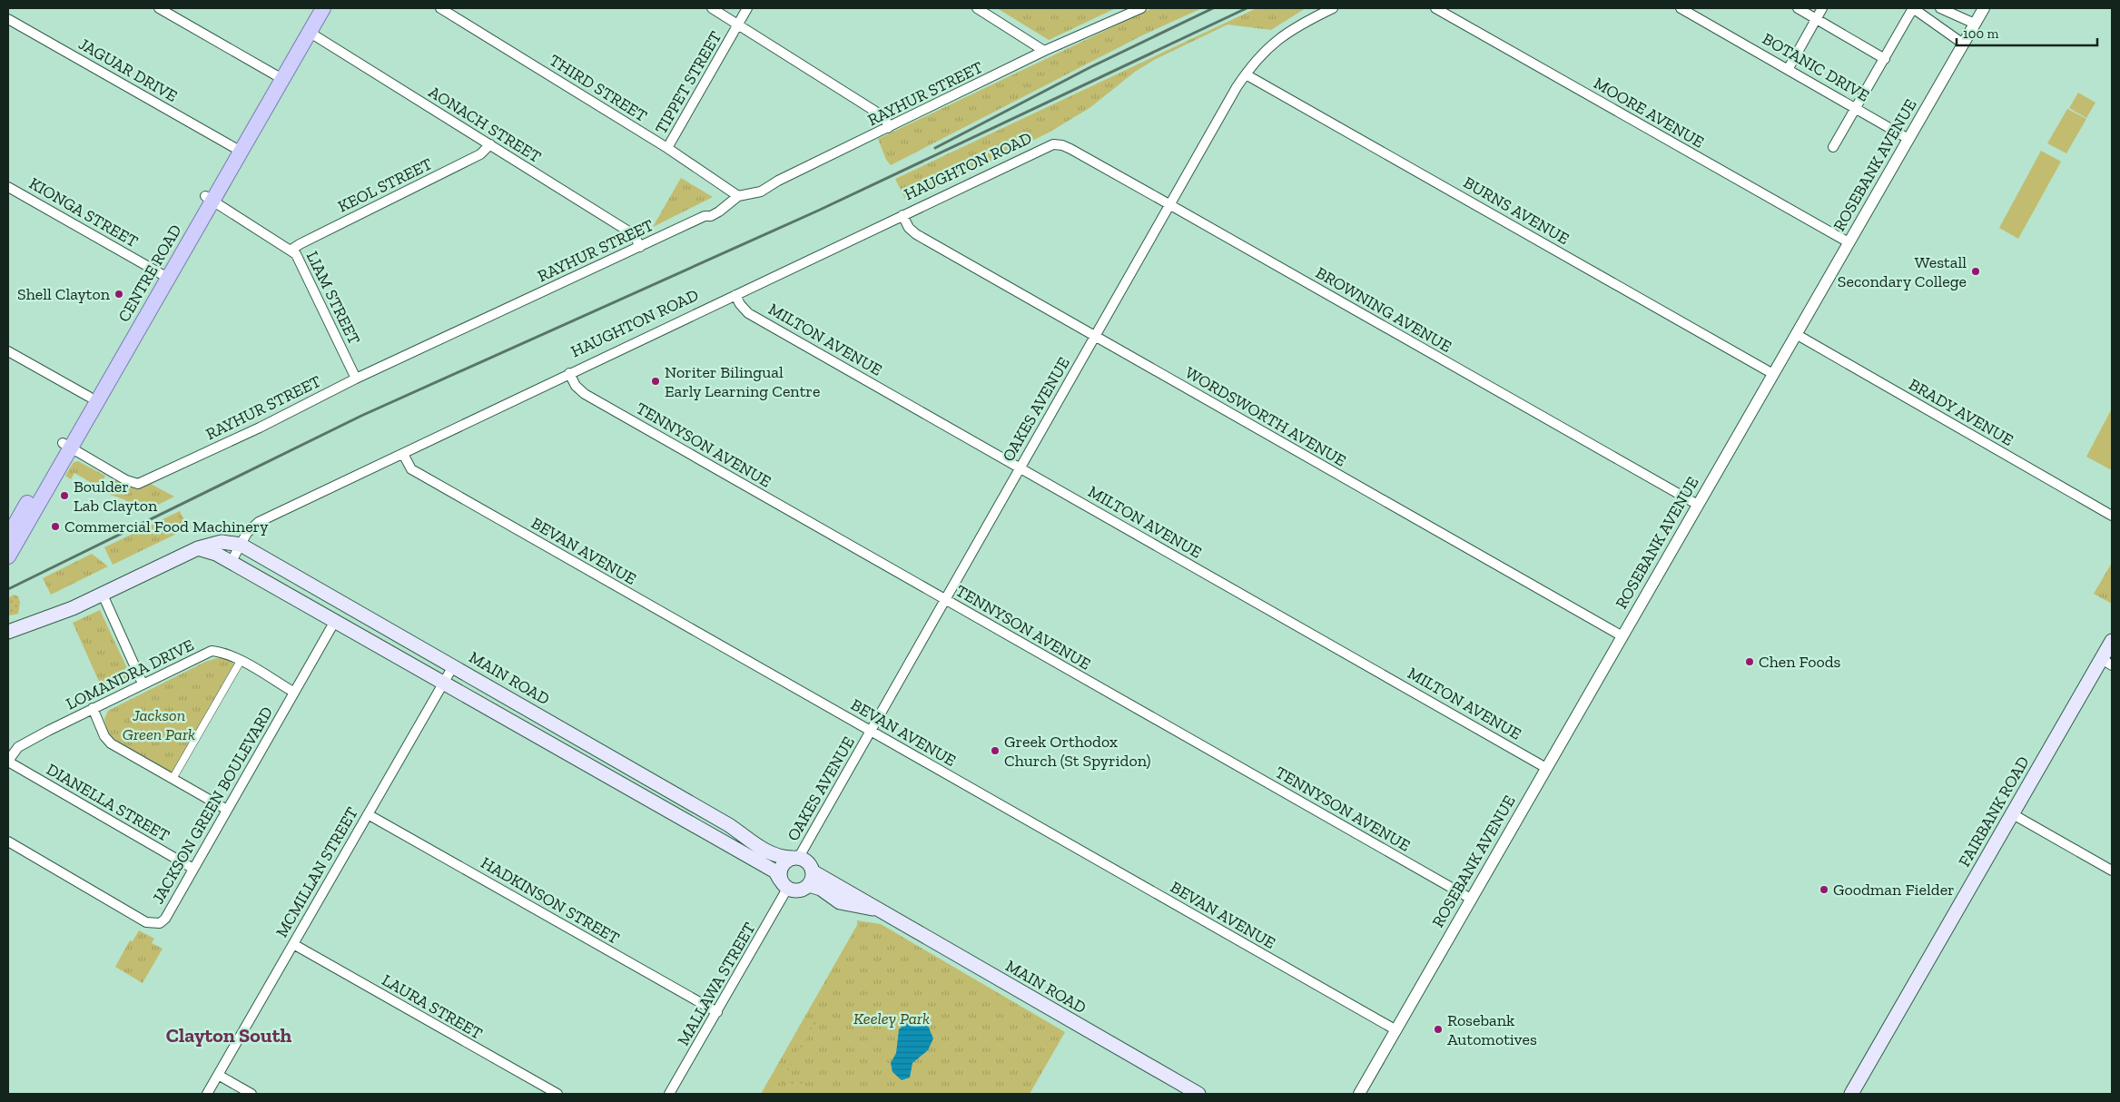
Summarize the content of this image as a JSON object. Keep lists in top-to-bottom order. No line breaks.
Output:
{"streets":{"main road":["CENTRE ROAD","MAIN ROAD","FAIRBANK ROAD"],"street":["BOTANIC DRIVE","JAGUAR DRIVE","TIPPET STREET","THIRD STREET","RAYHUR STREET","MOORE AVENUE","AONACH STREET","ROSEBANK AVENUE","HAUGHTON ROAD","KEOL STREET","BURNS AVENUE","KIONGA STREET","LIAM STREET","BROWNING AVENUE","MILTON AVENUE","OAKES AVENUE","BRADY AVENUE","WORDSWORTH AVENUE","TENNYSON AVENUE","BEVAN AVENUE","LOMANDRA DRIVE","DIANELLA STREET","JACKSON GREEN BOULEVARD","MCMILLAN STREET","HADKINSON STREET","MALLAWA STREET","LAURA STREET"]},"crossings":[["BOTANIC DRIVE","ROSEBANK AVENUE"],["JAGUAR DRIVE","CENTRE ROAD"],["TIPPET STREET","THIRD STREET"],["THIRD STREET","RAYHUR STREET"],["RAYHUR STREET","AONACH STREET"],["RAYHUR STREET","CENTRE ROAD"],["RAYHUR STREET","LIAM STREET"],["MOORE AVENUE","ROSEBANK AVENUE"],["AONACH STREET","KEOL STREET"],["AONACH STREET","CENTRE ROAD"],["ROSEBANK AVENUE","BURNS AVENUE"],["ROSEBANK AVENUE","BROWNING AVENUE"],["ROSEBANK AVENUE","MILTON AVENUE"],["ROSEBANK AVENUE","BRADY AVENUE"],["ROSEBANK AVENUE","WORDSWORTH AVENUE"],["ROSEBANK AVENUE","TENNYSON AVENUE"],["ROSEBANK AVENUE","BEVAN AVENUE"],["HAUGHTON ROAD","BROWNING AVENUE"],["HAUGHTON ROAD","MILTON AVENUE"],["HAUGHTON ROAD","WORDSWORTH AVENUE"],["HAUGHTON ROAD","TENNYSON AVENUE"],["HAUGHTON ROAD","BEVAN AVENUE"],["HAUGHTON ROAD","MAIN ROAD"],["KEOL STREET","LIAM STREET"],["BURNS AVENUE","OAKES AVENUE"],["KIONGA STREET","CENTRE ROAD"],["CENTRE ROAD","LIAM STREET"],["BROWNING AVENUE","OAKES AVENUE"],["MILTON AVENUE","OAKES AVENUE"],["OAKES AVENUE","WORDSWORTH AVENUE"],["OAKES AVENUE","TENNYSON AVENUE"],["OAKES AVENUE","BEVAN AVENUE"],["OAKES AVENUE","MAIN ROAD"],["OAKES AVENUE","MALLAWA STREET"],["LOMANDRA DRIVE","DIANELLA STREET"],["LOMANDRA DRIVE","JACKSON GREEN BOULEVARD"],["MAIN ROAD","MCMILLAN STREET"],["MAIN ROAD","MALLAWA STREET"],["DIANELLA STREET","JACKSON GREEN BOULEVARD"],["MCMILLAN STREET","HADKINSON STREET"],["MCMILLAN STREET","LAURA STREET"],["HADKINSON STREET","MALLAWA STREET"]],"districts":["Clayton South"],"parks":["Jackson Green Park","Keeley Park"],"places":["Westall Secondary College","Shell Clayton","Noriter Bilingual Early Learning Centre","Boulder Lab Clayton","Commercial Food Machinery","Chen Foods","Greek Orthodox Church (St Spyridon)","Goodman Fielder","Rosebank Automotives"],"scale_bar":"100 m"}
